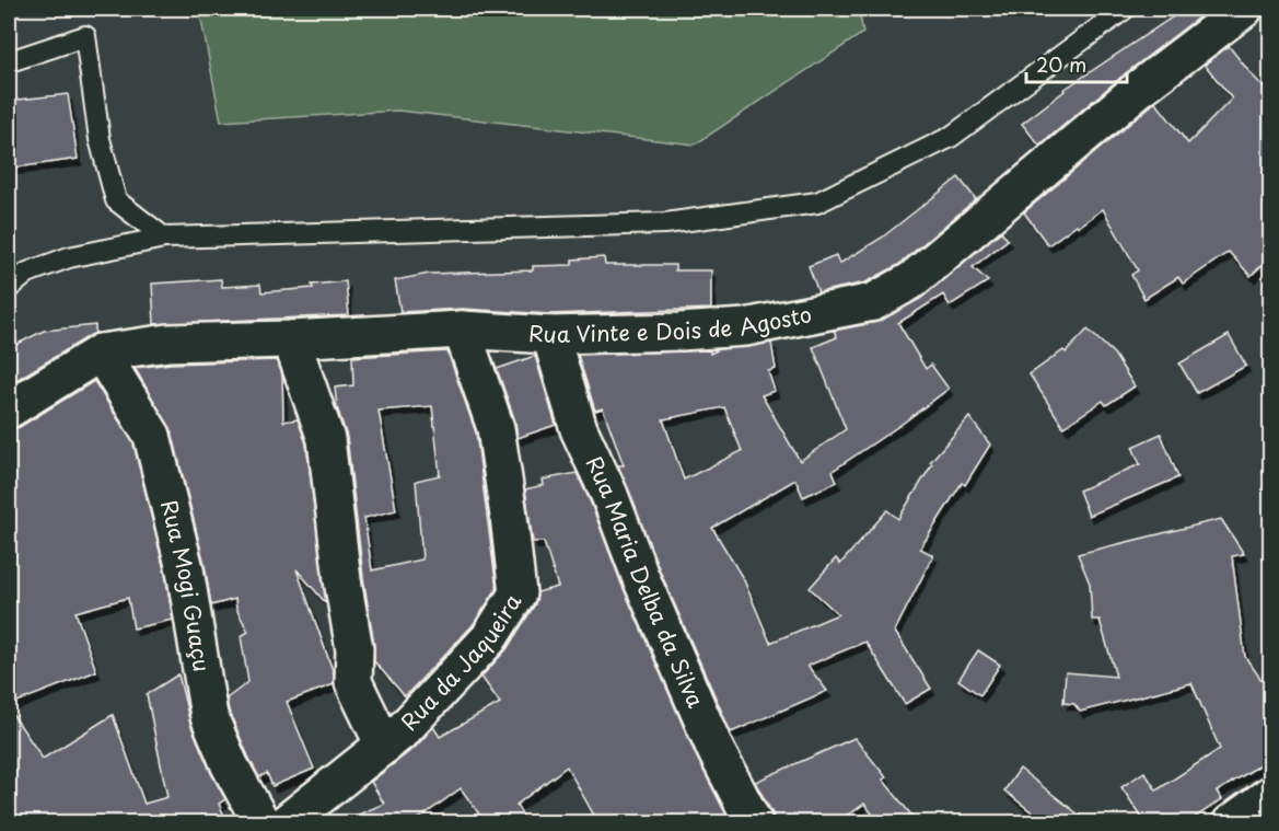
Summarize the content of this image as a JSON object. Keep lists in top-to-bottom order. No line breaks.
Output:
{"streets":{"street":["Rua Vinte e Dois de Agosto","Rua Maria Delba da Silva","Rua Mogi Guaçu","Rua da Jaqueira"]},"crossings":[["Rua Vinte e Dois de Agosto","Rua Maria Delba da Silva"],["Rua Vinte e Dois de Agosto","Rua Mogi Guaçu"],["Rua Vinte e Dois de Agosto","Rua da Jaqueira"]],"scale_bar":"20 m"}
